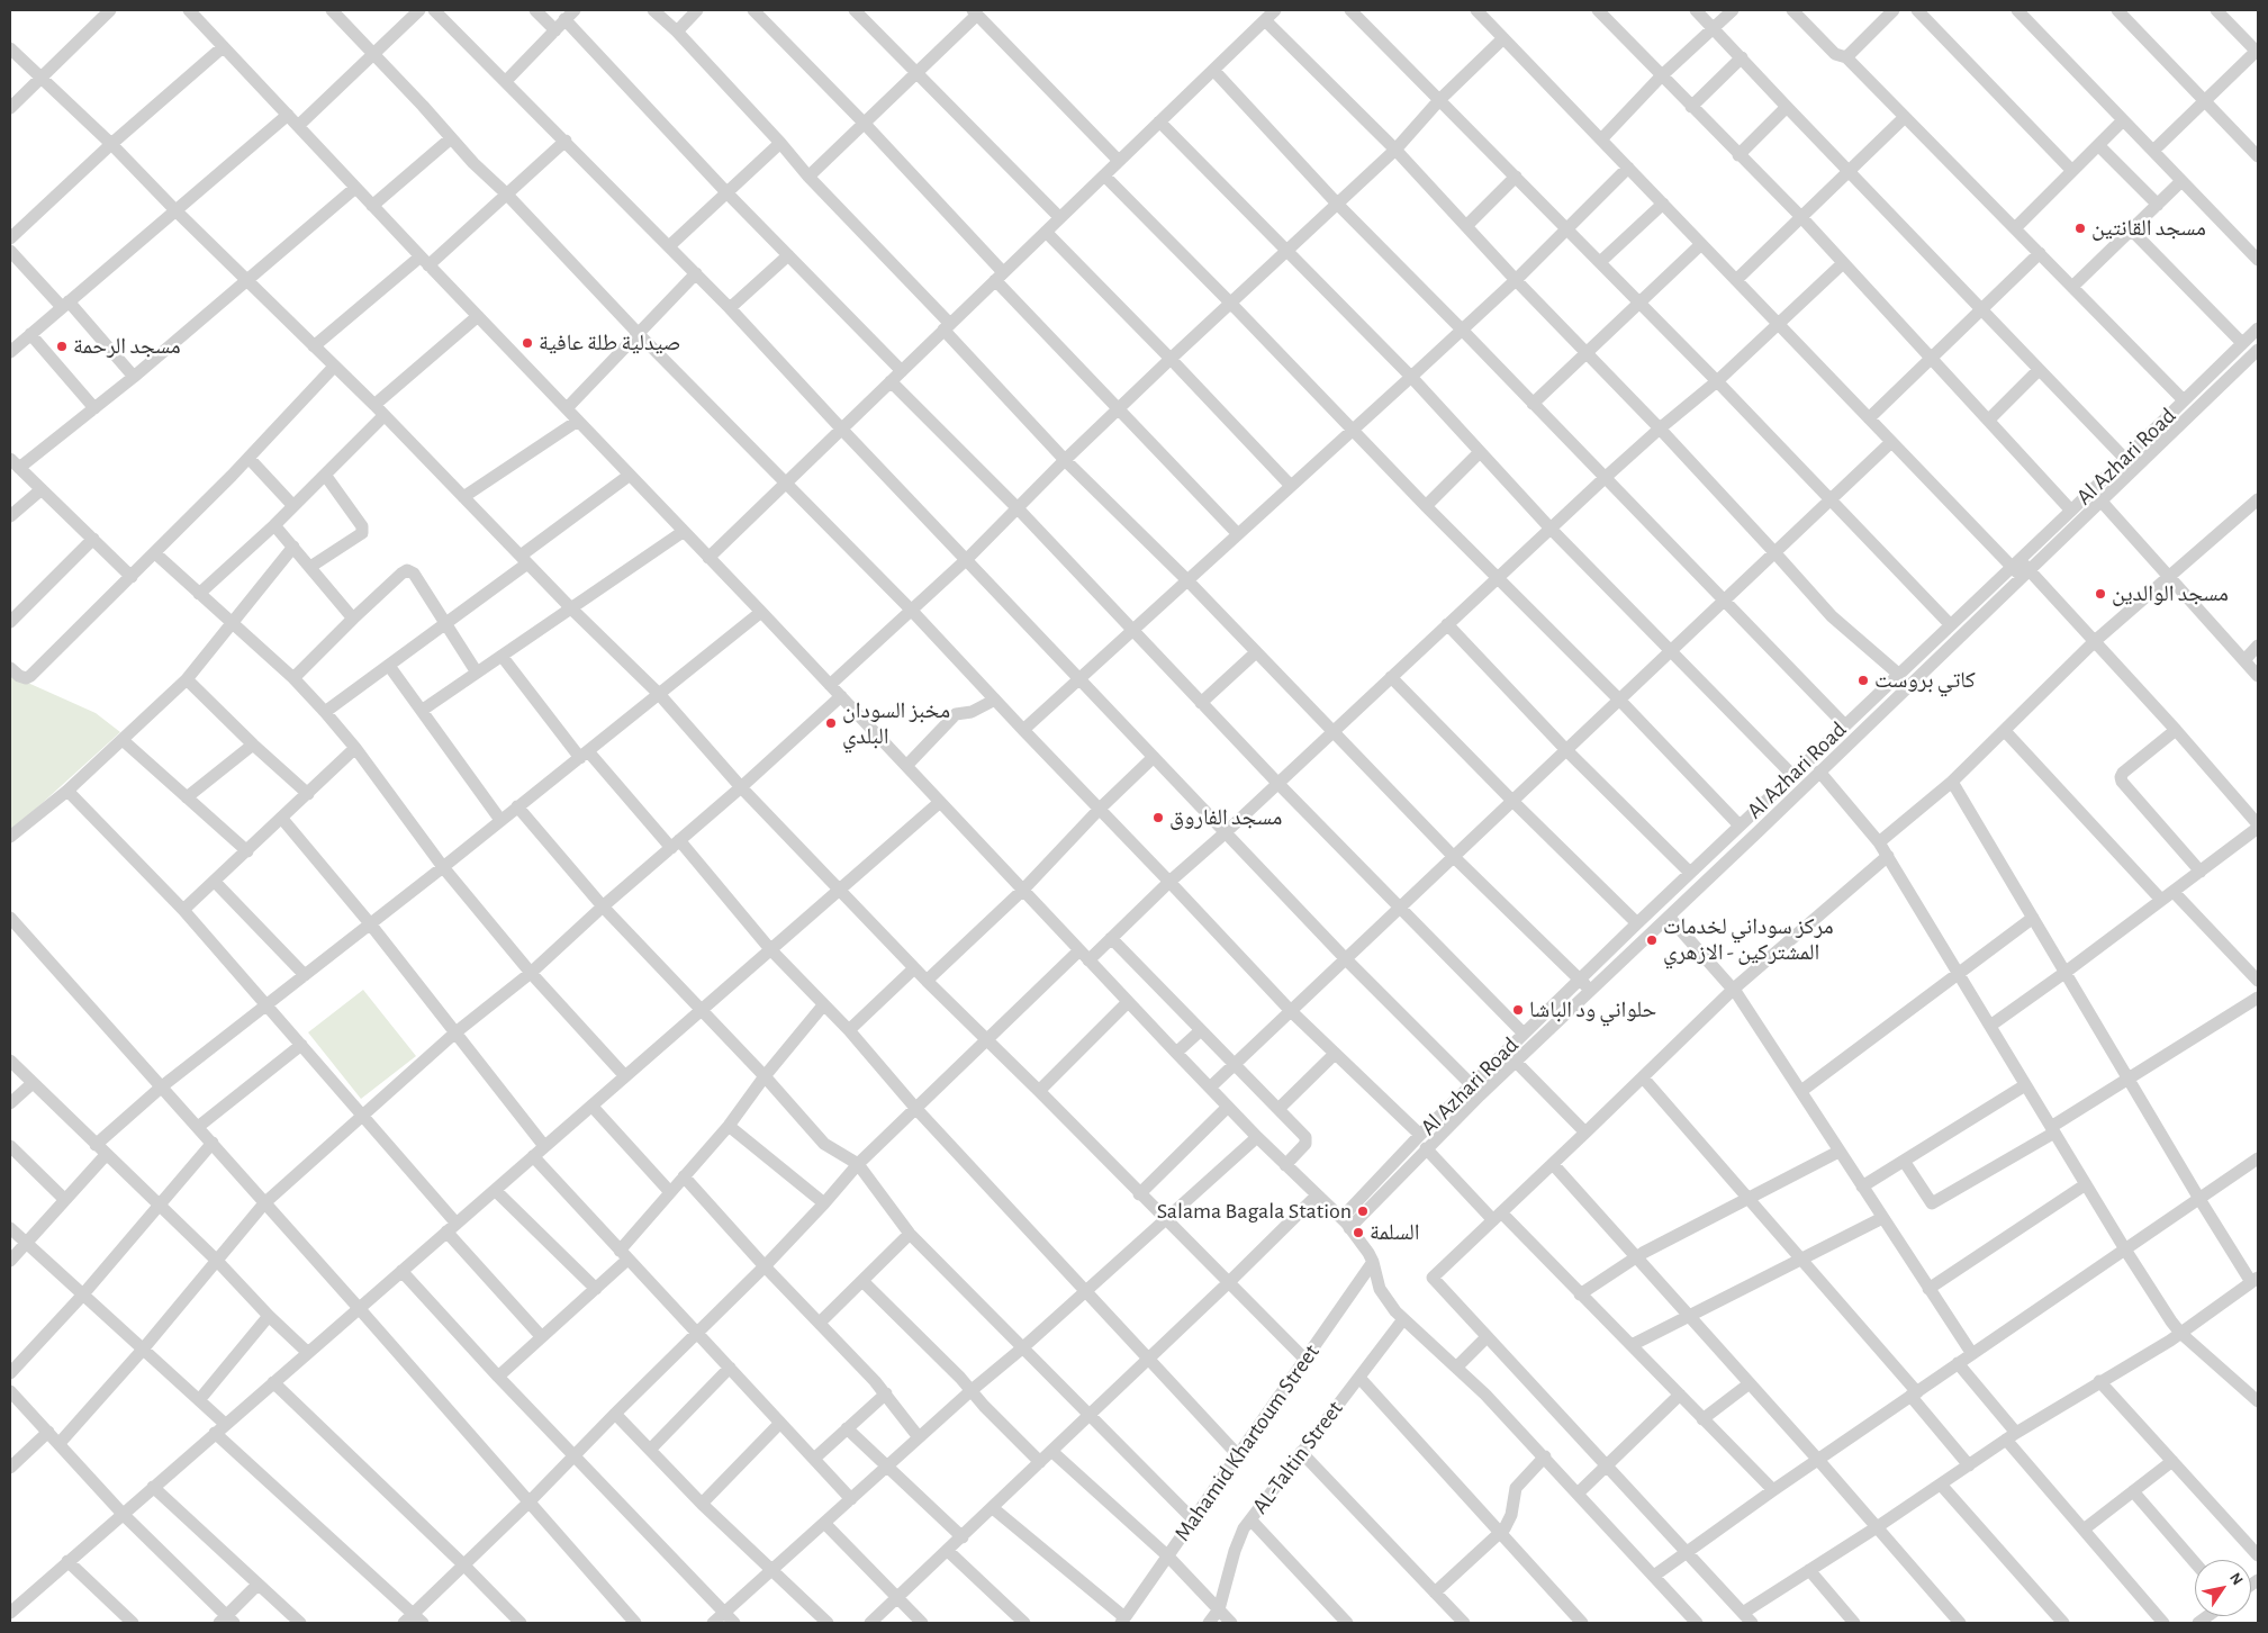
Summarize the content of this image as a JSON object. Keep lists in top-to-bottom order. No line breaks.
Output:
{"streets":{"street":["Al Azhari Road","Mahamid Khartoum Street","AL-Taltin Street"]},"places":["مسجد القانتين","صيدلية طلة عافية","مسجد الرحمة","مسجد الوالدين","كاتي بروست","مخبز السودان البلدي","مسجد الفاروق","مركز سوداني لخدمات المشتركين - الازهري","حلواني ود الباشا","Salama Bagala Station","السلمة"],"north":"top right"}
